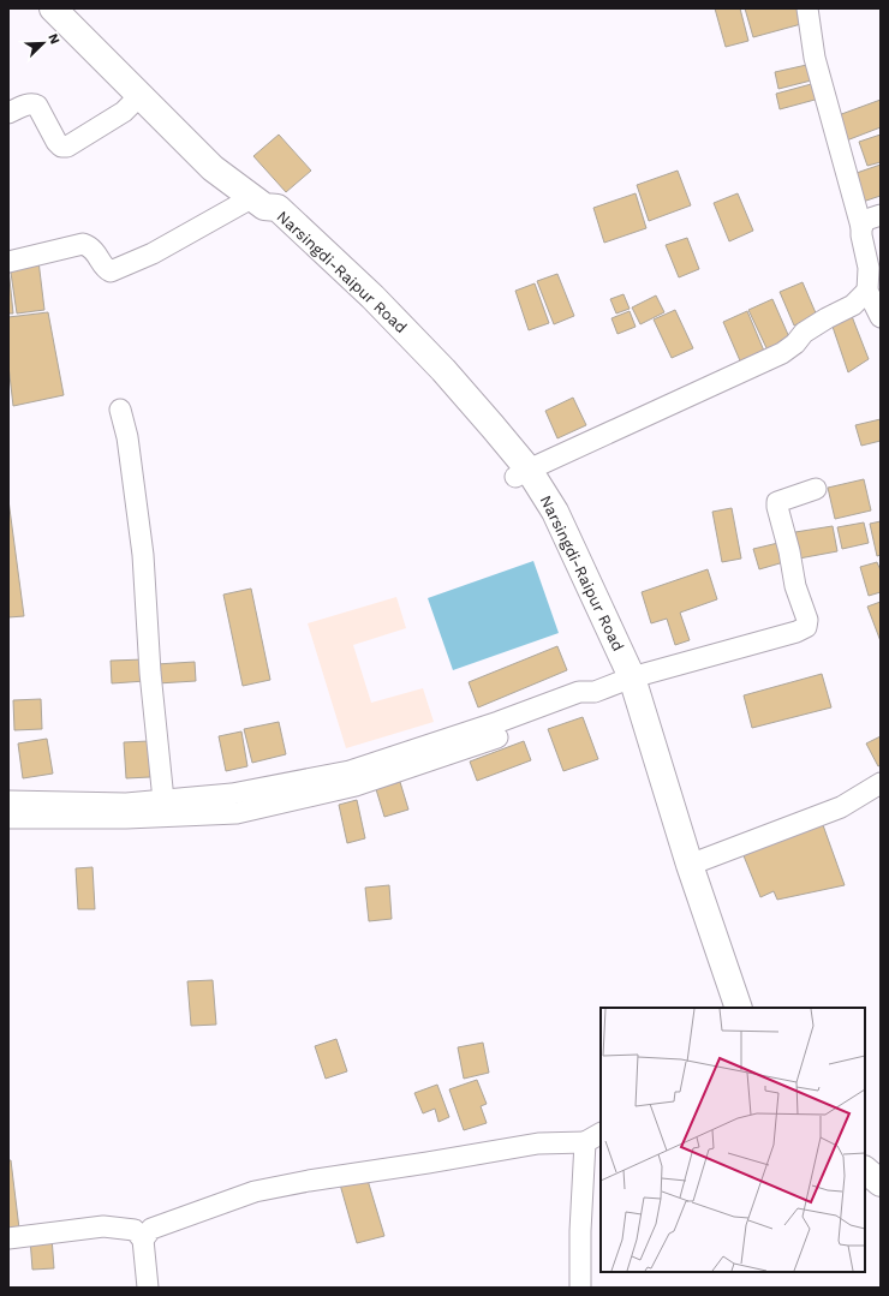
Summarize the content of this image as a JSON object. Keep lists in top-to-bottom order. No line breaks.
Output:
{"streets":{"main road":["Narsingdi-Raipur Road"]},"north":"top right"}
